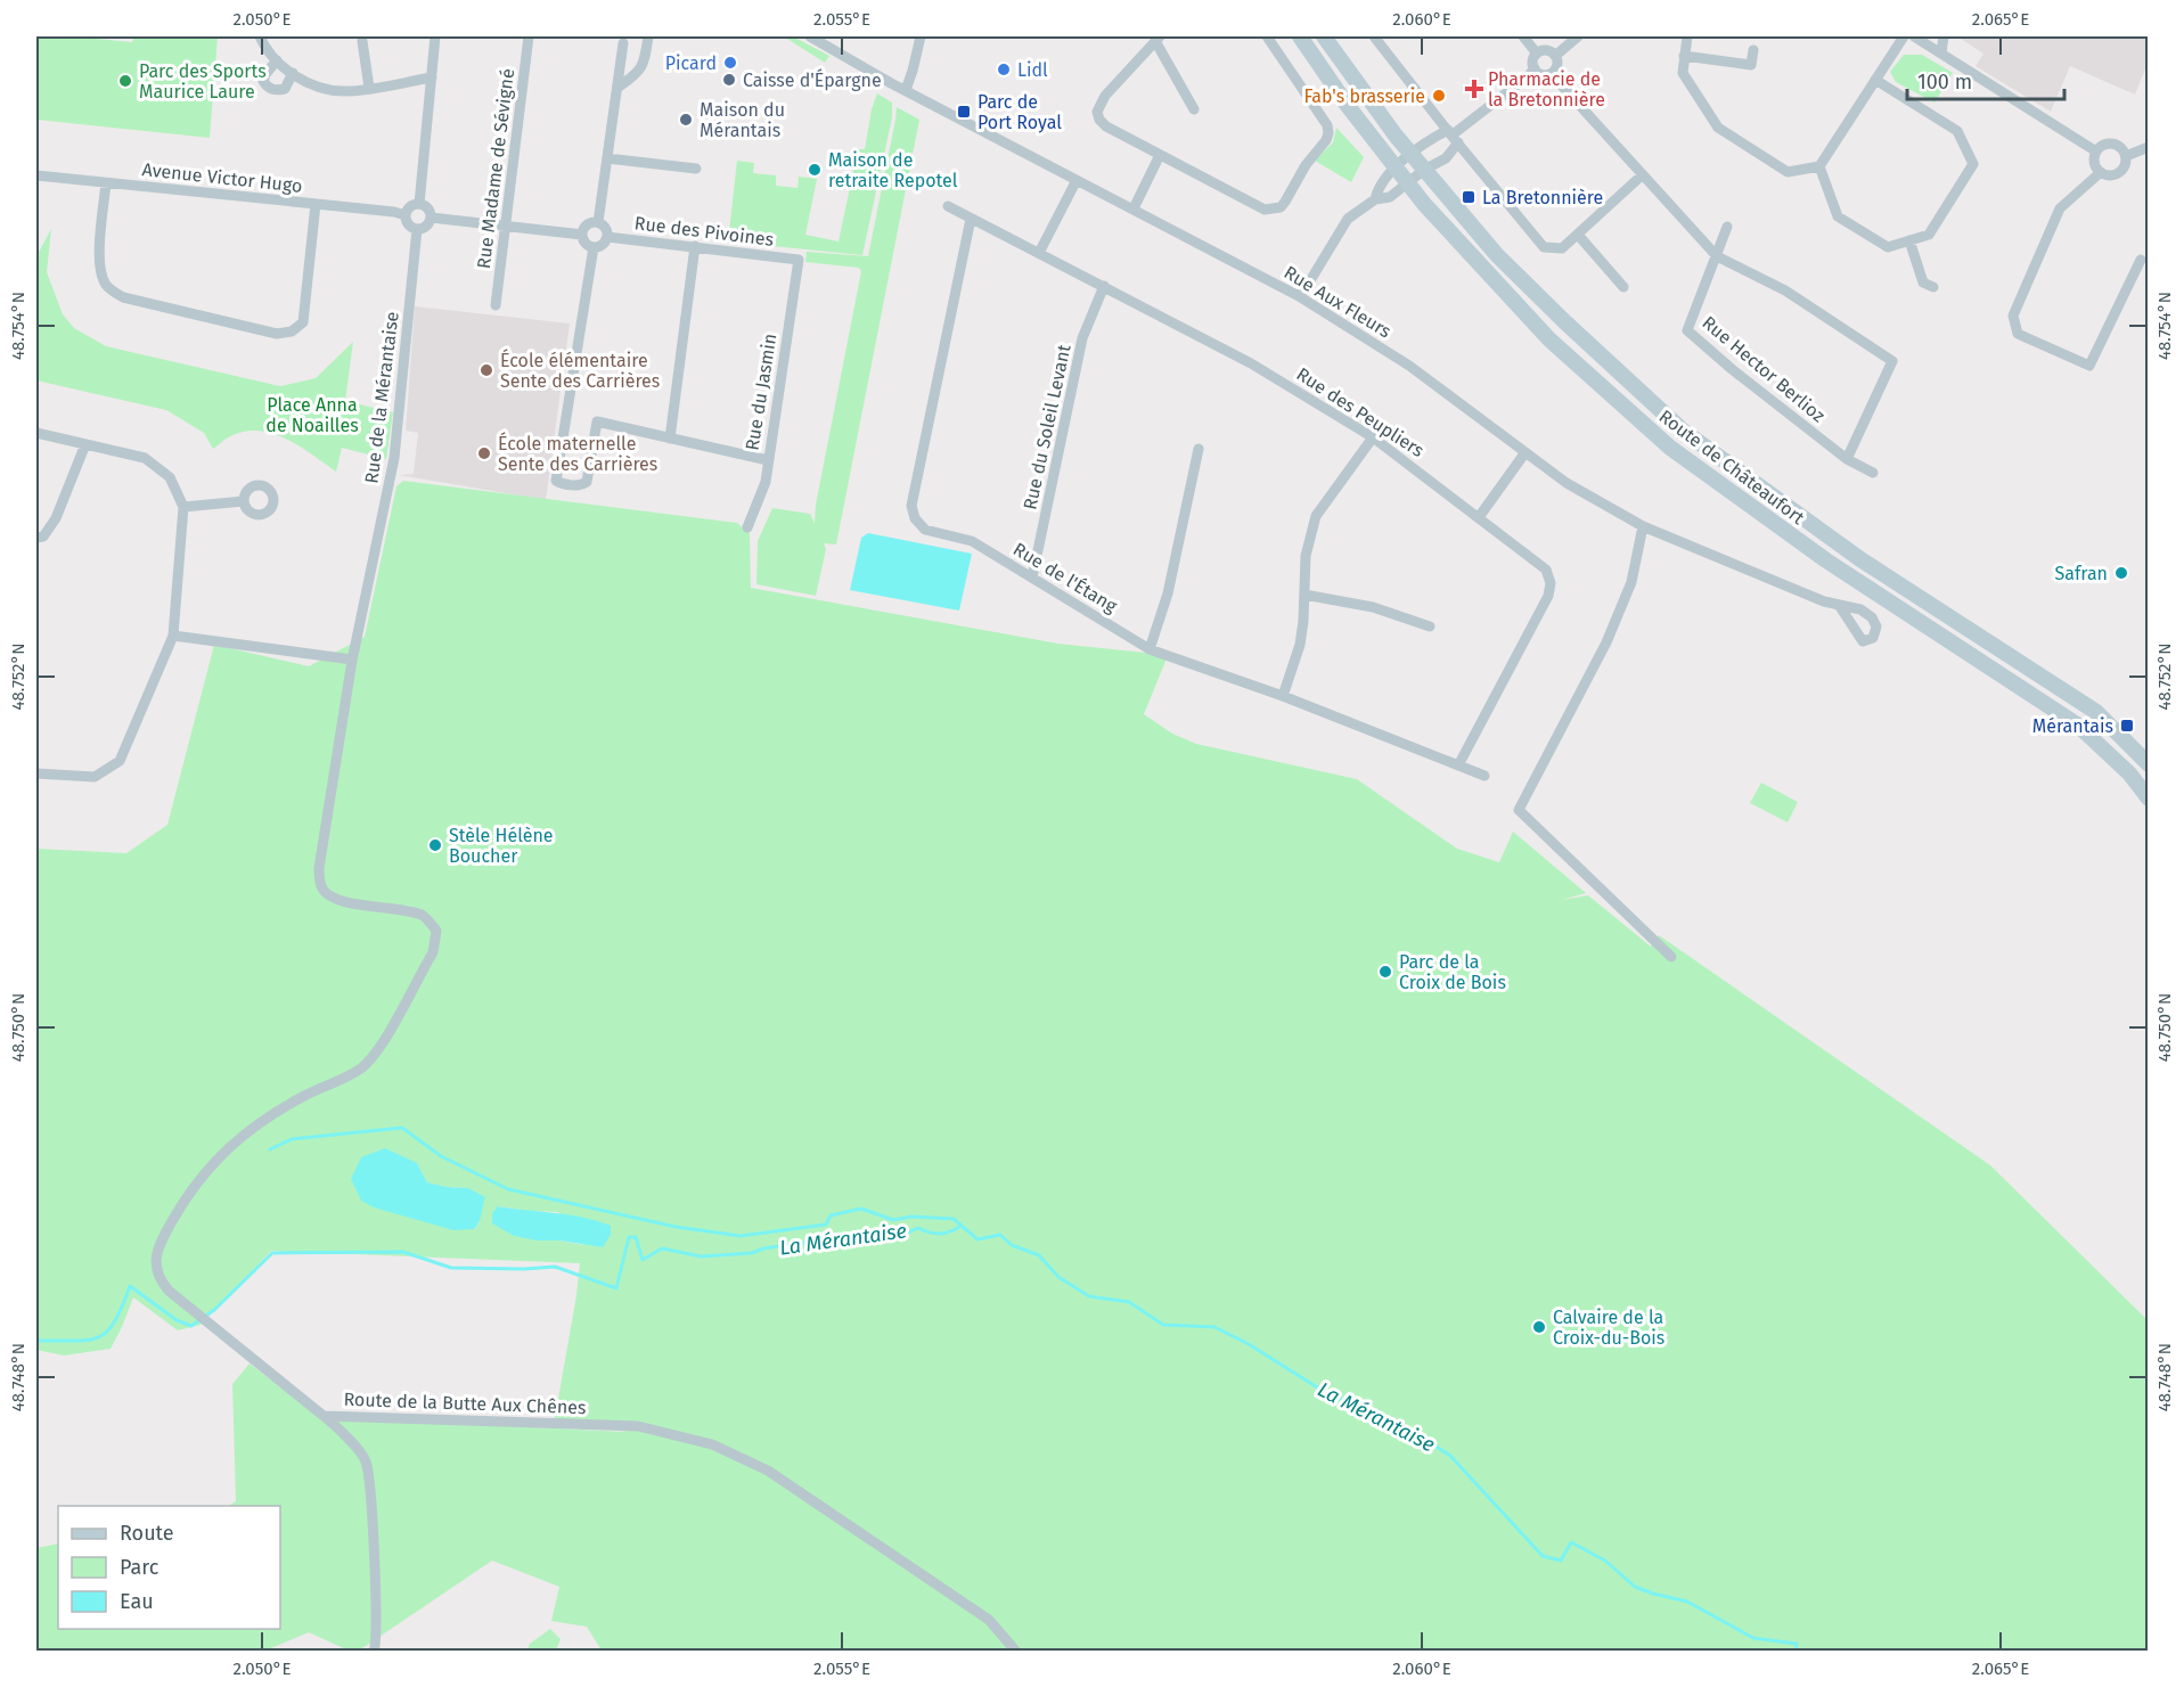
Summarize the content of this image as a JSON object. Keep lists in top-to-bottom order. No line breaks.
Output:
{"streets":{"main road":["Route de Châteaufort"],"street":["Rue Madame de Sévigné","Avenue Victor Hugo","Rue des Pivoines","Rue Aux Fleurs","Rue Hector Berlioz","Rue du Jasmin","Rue de la Mérantaise","Rue des Peupliers","Rue du Soleil Levant","Rue de l'Étang","Route de la Butte Aux Chênes"]},"crossings":[["Avenue Victor Hugo","Rue de la Mérantaise"],["Rue des Pivoines","Rue du Jasmin"],["Rue de la Mérantaise","Route de la Butte Aux Chênes"],["Rue des Peupliers","Rue du Soleil Levant"],["Rue des Peupliers","Rue de l'Étang"],["Rue du Soleil Levant","Rue de l'Étang"]],"water":["La Mérantaise"],"parks":["Place Anna de Noailles"],"places":{"other":["Picard","Lidl","Caisse d'Épargne","Parc des Sports Maurice Laure","Fab's brasserie","Maison du Mérantais","Maison de retraite Repotel","École élémentaire Sente des Carrières","École maternelle Sente des Carrières","Safran","Stèle Hélène Boucher","Parc de la Croix de Bois","Calvaire de la Croix-du-Bois"],"health":["Pharmacie de la Bretonnière"],"transit":["Parc de Port Royal","La Bretonnière","Mérantais"]},"legend":["Route","Parc","Eau"],"scale_bar":"100 m","coordinates":["2.050°E","2.055°E","2.060°E","2.065°E","48.754°N","48.752°N","48.750°N","48.748°N"]}
